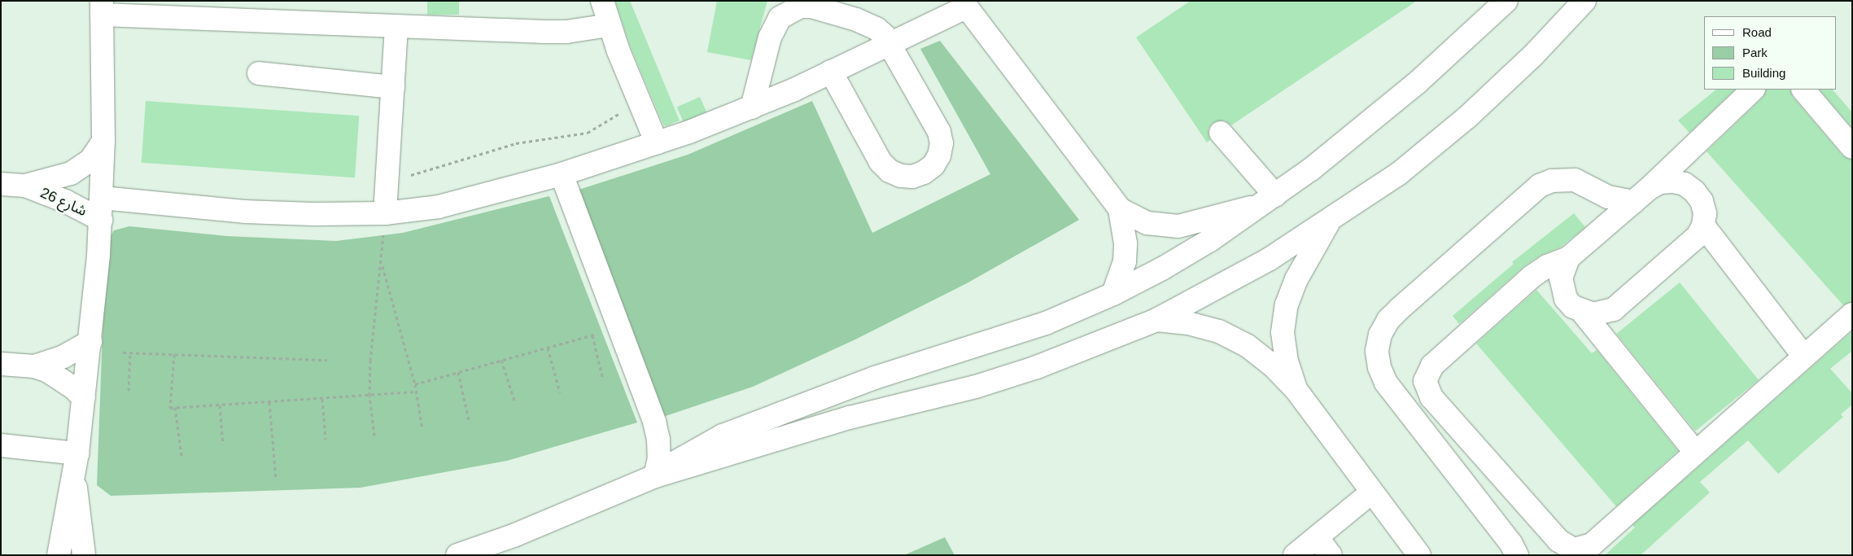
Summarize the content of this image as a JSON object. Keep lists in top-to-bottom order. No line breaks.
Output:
{"streets":{"street":["شارع 26"]},"legend":["Road","Park","Building"]}
